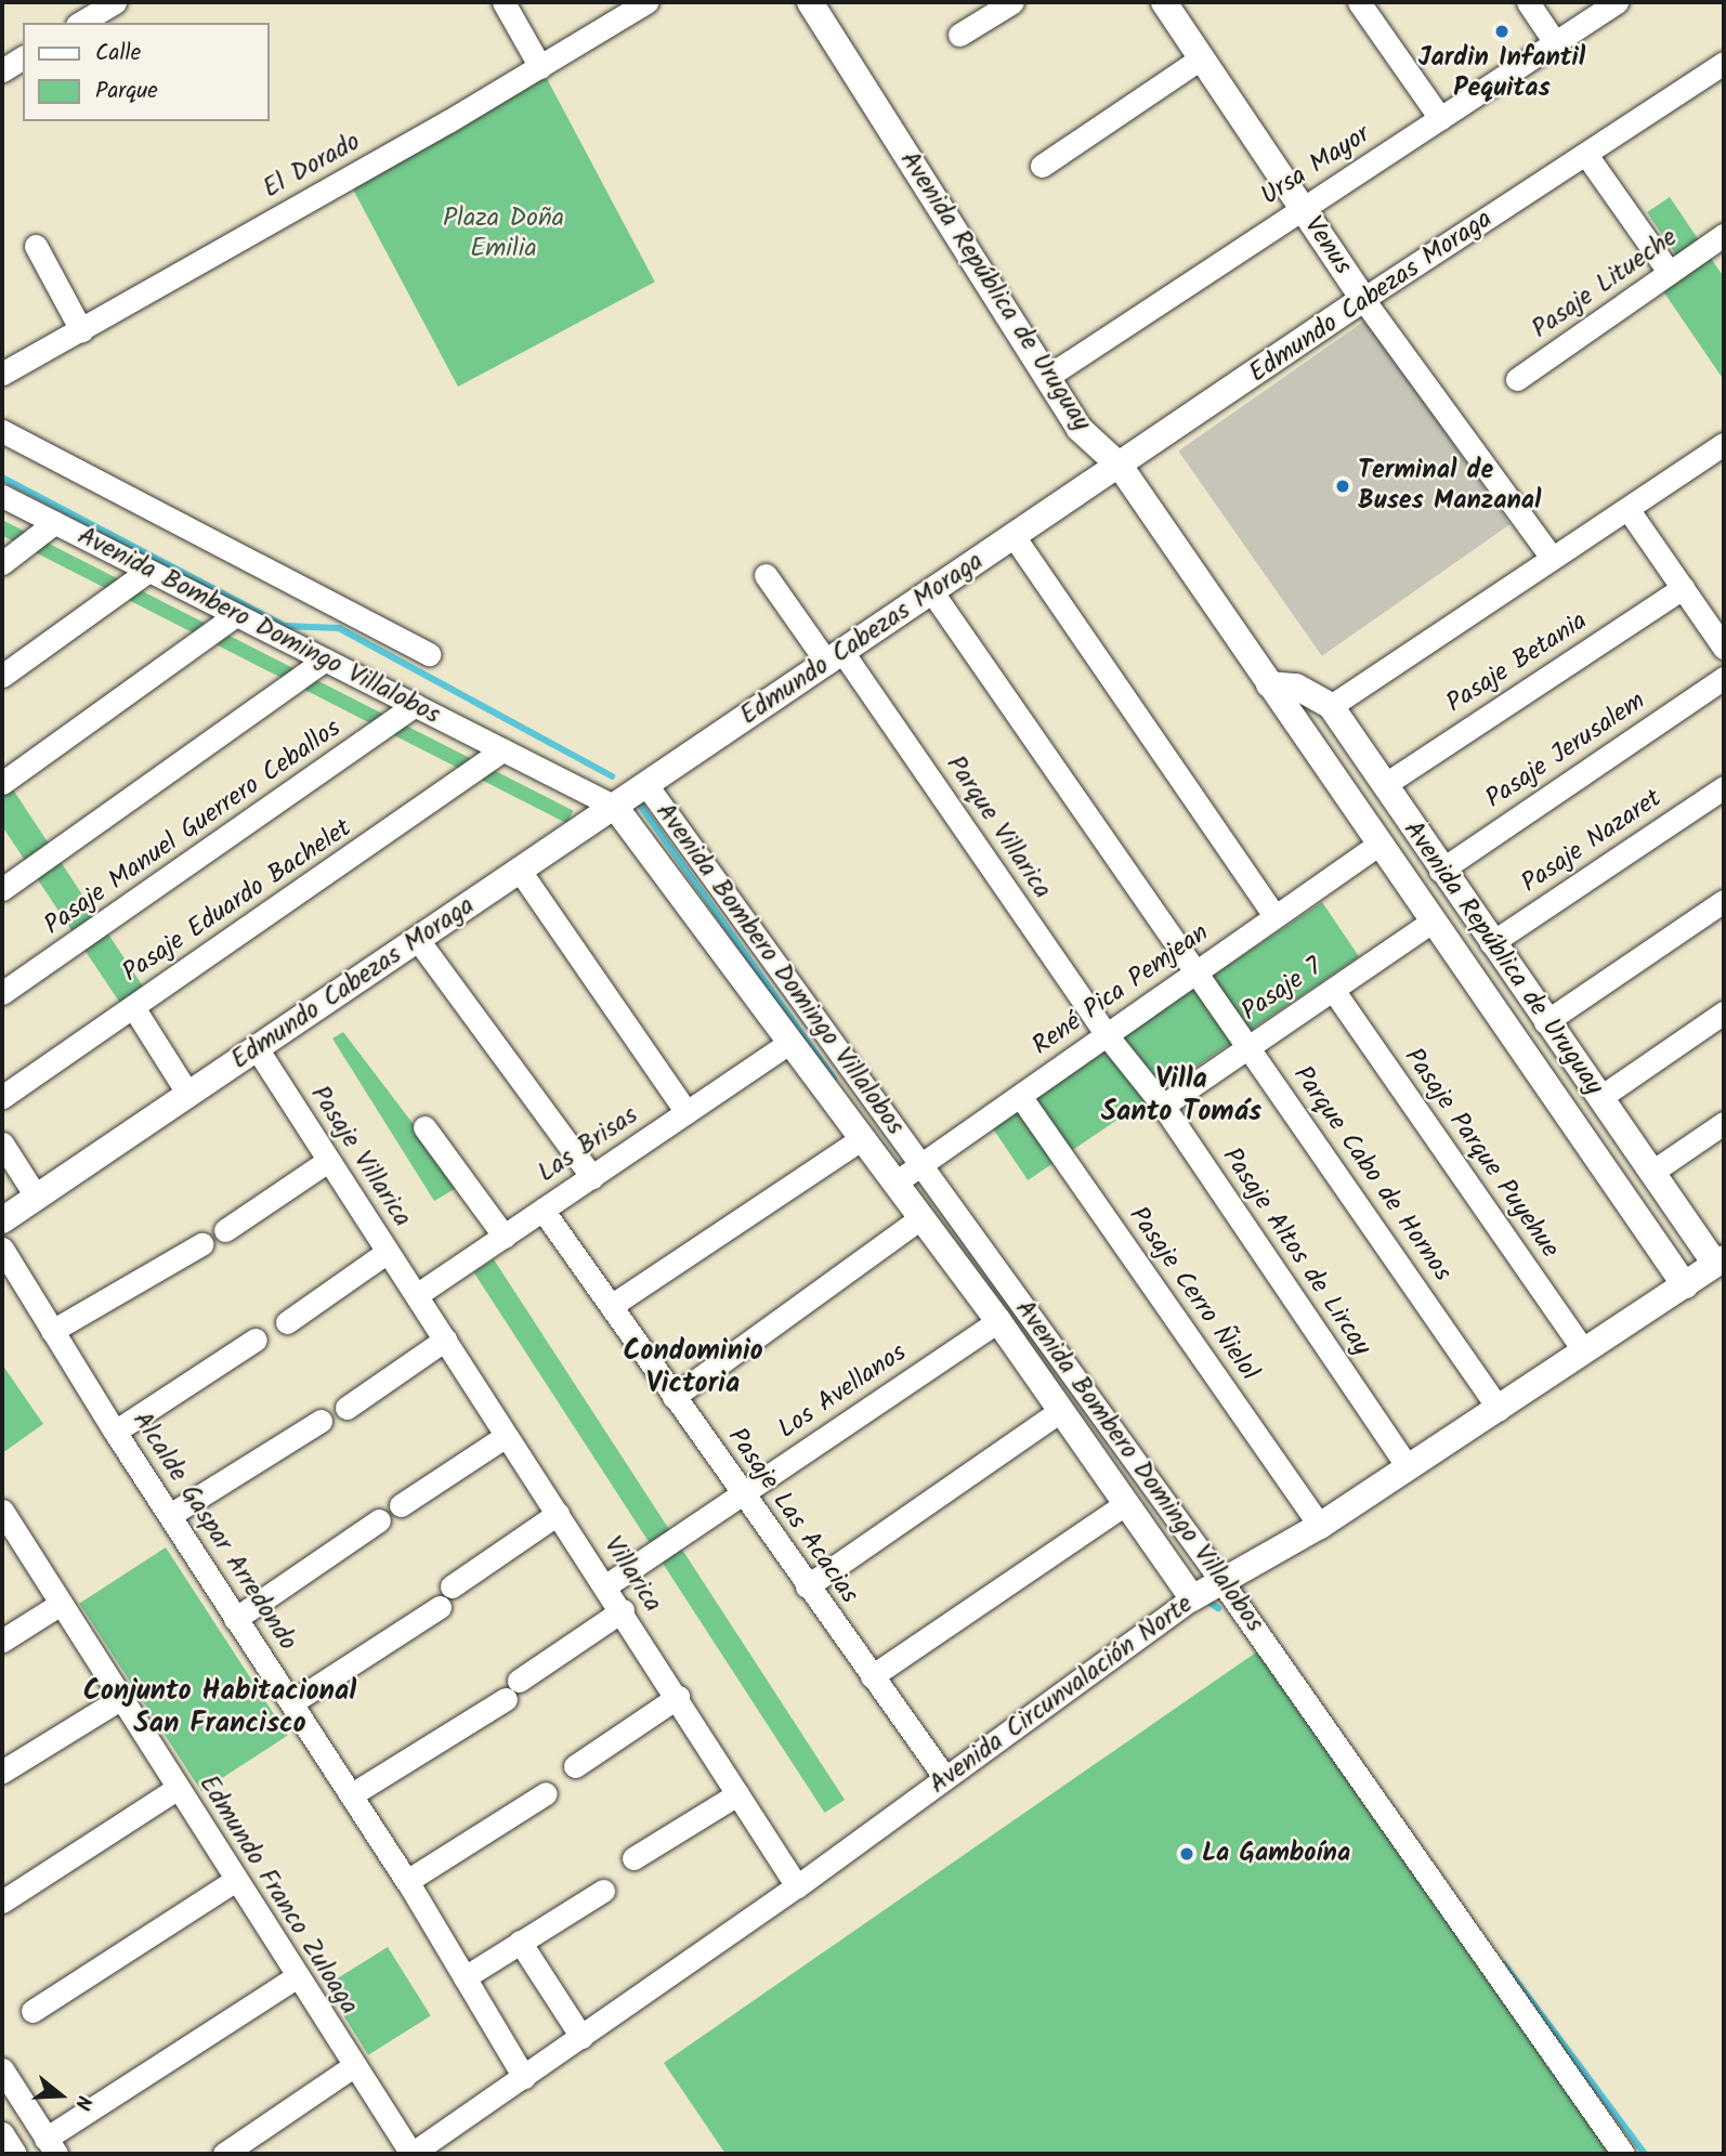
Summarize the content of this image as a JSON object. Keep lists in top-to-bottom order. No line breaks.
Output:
{"streets":{"street":["El Dorado","Ursa Mayor","Venus","Pasaje Litueche","Avenida República de Uruguay","Edmundo Cabezas Moraga","Avenida Bombero Domingo Villalobos","Pasaje Betania","Pasaje Jerusalem","Pasaje Manuel Guerrero Ceballos","Parque Villarica","Pasaje Nazaret","Pasaje Eduardo Bachelet","René Pica Pemjean","Pasaje 7","Las Brisas","Pasaje Parque Puyehue","Pasaje Villarica","Parque Cabo de Hornos","Pasaje Altos de Lircay","Pasaje Cerro Ñielol","Los Avellanos","Pasaje Las Acacias","Alcalde Gaspar Arredondo","Villarica","Avenida Circunvalación Norte","Edmundo Franco Zuloaga"]},"crossings":[["Ursa Mayor","Venus"],["Ursa Mayor","Avenida República de Uruguay"],["Venus","Edmundo Cabezas Moraga"],["Avenida República de Uruguay","Edmundo Cabezas Moraga"],["Avenida República de Uruguay","Pasaje Betania"],["Avenida República de Uruguay","Pasaje Jerusalem"],["Avenida República de Uruguay","Pasaje Nazaret"],["Avenida República de Uruguay","René Pica Pemjean"],["Avenida República de Uruguay","Pasaje 7"],["Avenida República de Uruguay","Avenida Circunvalación Norte"],["Edmundo Cabezas Moraga","Avenida Bombero Domingo Villalobos"],["Edmundo Cabezas Moraga","Parque Villarica"],["Edmundo Cabezas Moraga","Pasaje Villarica"],["Edmundo Cabezas Moraga","Parque Cabo de Hornos"],["Avenida Bombero Domingo Villalobos","Pasaje Manuel Guerrero Ceballos"],["Avenida Bombero Domingo Villalobos","Pasaje Eduardo Bachelet"],["Avenida Bombero Domingo Villalobos","René Pica Pemjean"],["Avenida Bombero Domingo Villalobos","Las Brisas"],["Avenida Bombero Domingo Villalobos","Los Avellanos"],["Avenida Bombero Domingo Villalobos","Avenida Circunvalación Norte"],["Parque Villarica","René Pica Pemjean"],["Parque Villarica","Pasaje Altos de Lircay"],["René Pica Pemjean","Parque Cabo de Hornos"],["René Pica Pemjean","Pasaje Altos de Lircay"],["René Pica Pemjean","Pasaje Cerro Ñielol"],["Pasaje 7","Pasaje Parque Puyehue"],["Pasaje 7","Parque Cabo de Hornos"],["Pasaje 7","Pasaje Altos de Lircay"],["Las Brisas","Pasaje Villarica"],["Las Brisas","Pasaje Las Acacias"],["Las Brisas","Villarica"],["Pasaje Parque Puyehue","Avenida Circunvalación Norte"],["Pasaje Villarica","Villarica"],["Parque Cabo de Hornos","Avenida Circunvalación Norte"],["Pasaje Altos de Lircay","Avenida Circunvalación Norte"],["Pasaje Cerro Ñielol","Avenida Circunvalación Norte"],["Los Avellanos","Pasaje Las Acacias"],["Los Avellanos","Villarica"],["Pasaje Las Acacias","Avenida Circunvalación Norte"],["Alcalde Gaspar Arredondo","Avenida Circunvalación Norte"],["Villarica","Avenida Circunvalación Norte"],["Avenida Circunvalación Norte","Edmundo Franco Zuloaga"]],"districts":["Villa Santo Tomás","Condominio Victoria","Conjunto Habitacional San Francisco"],"parks":["Plaza Doña Emilia"],"places":["Jardin Infantil Pequitas","Terminal de Buses Manzanal","La Gamboína"],"legend":["Calle","Parque"],"north":"right"}
